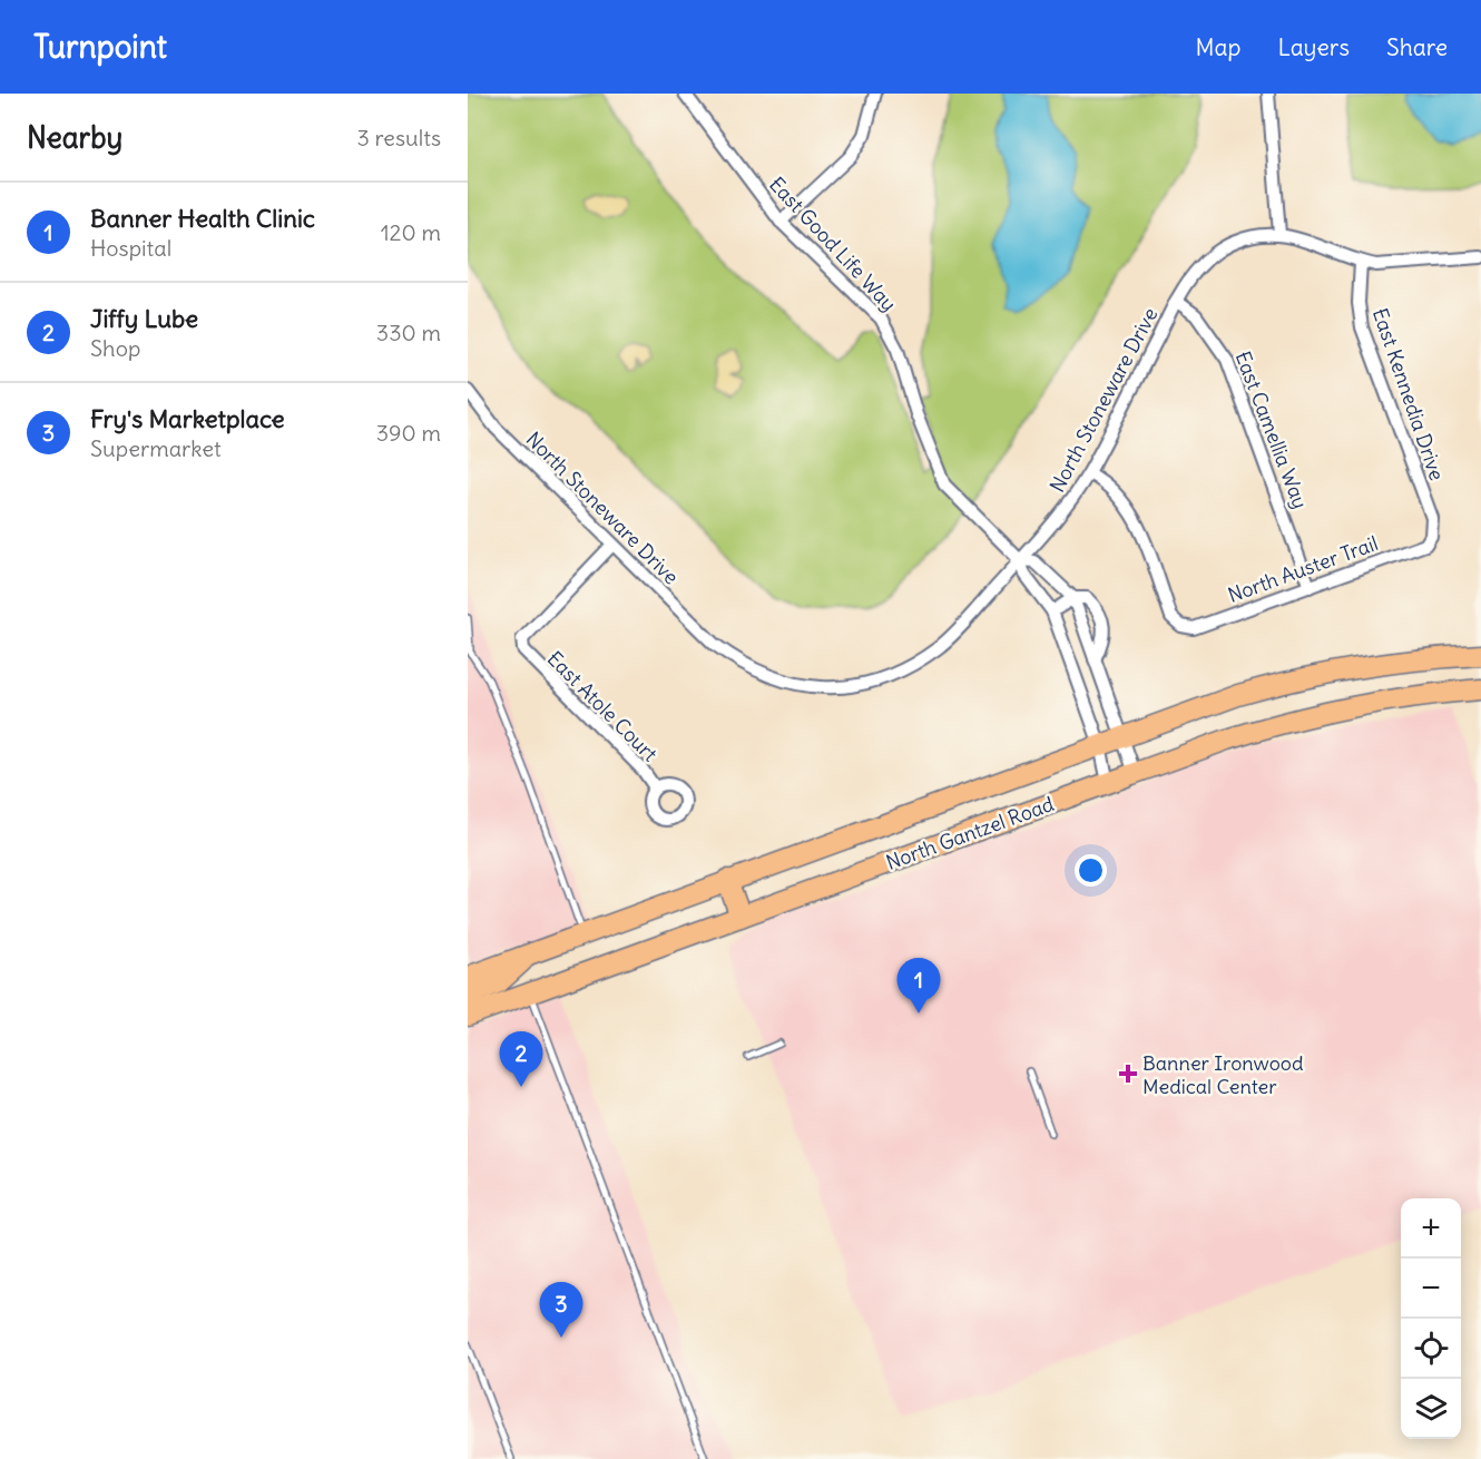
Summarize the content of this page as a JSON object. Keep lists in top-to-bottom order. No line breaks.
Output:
{"streets":{"main road":["North Gantzel Road"],"street":["East Good Life Way","East Kennedia Drive","North Stoneware Drive","East Camellia Way","North Auster Trail","East Atole Court"]},"crossings":[["East Good Life Way","North Stoneware Drive"],["East Good Life Way","North Gantzel Road"],["East Kennedia Drive","North Stoneware Drive"],["East Kennedia Drive","North Auster Trail"],["North Stoneware Drive","East Camellia Way"],["North Stoneware Drive","North Auster Trail"],["North Stoneware Drive","East Atole Court"],["East Camellia Way","North Auster Trail"]],"places":{"health":["Banner Ironwood Medical Center"]},"page":{"header":"Turnpoint","nav":["Map","Layers","Share"],"heading":["Nearby","3 results"],"list":[{"mark":"1","name":"Banner Health Clinic","note":"Hospital","value":"120 m"},{"mark":"2","name":"Jiffy Lube","note":"Shop","value":"330 m"},{"mark":"3","name":"Fry's Marketplace","note":"Supermarket","value":"390 m"}],"pins":["1","2","3"],"map_buttons":["+","−"]}}
